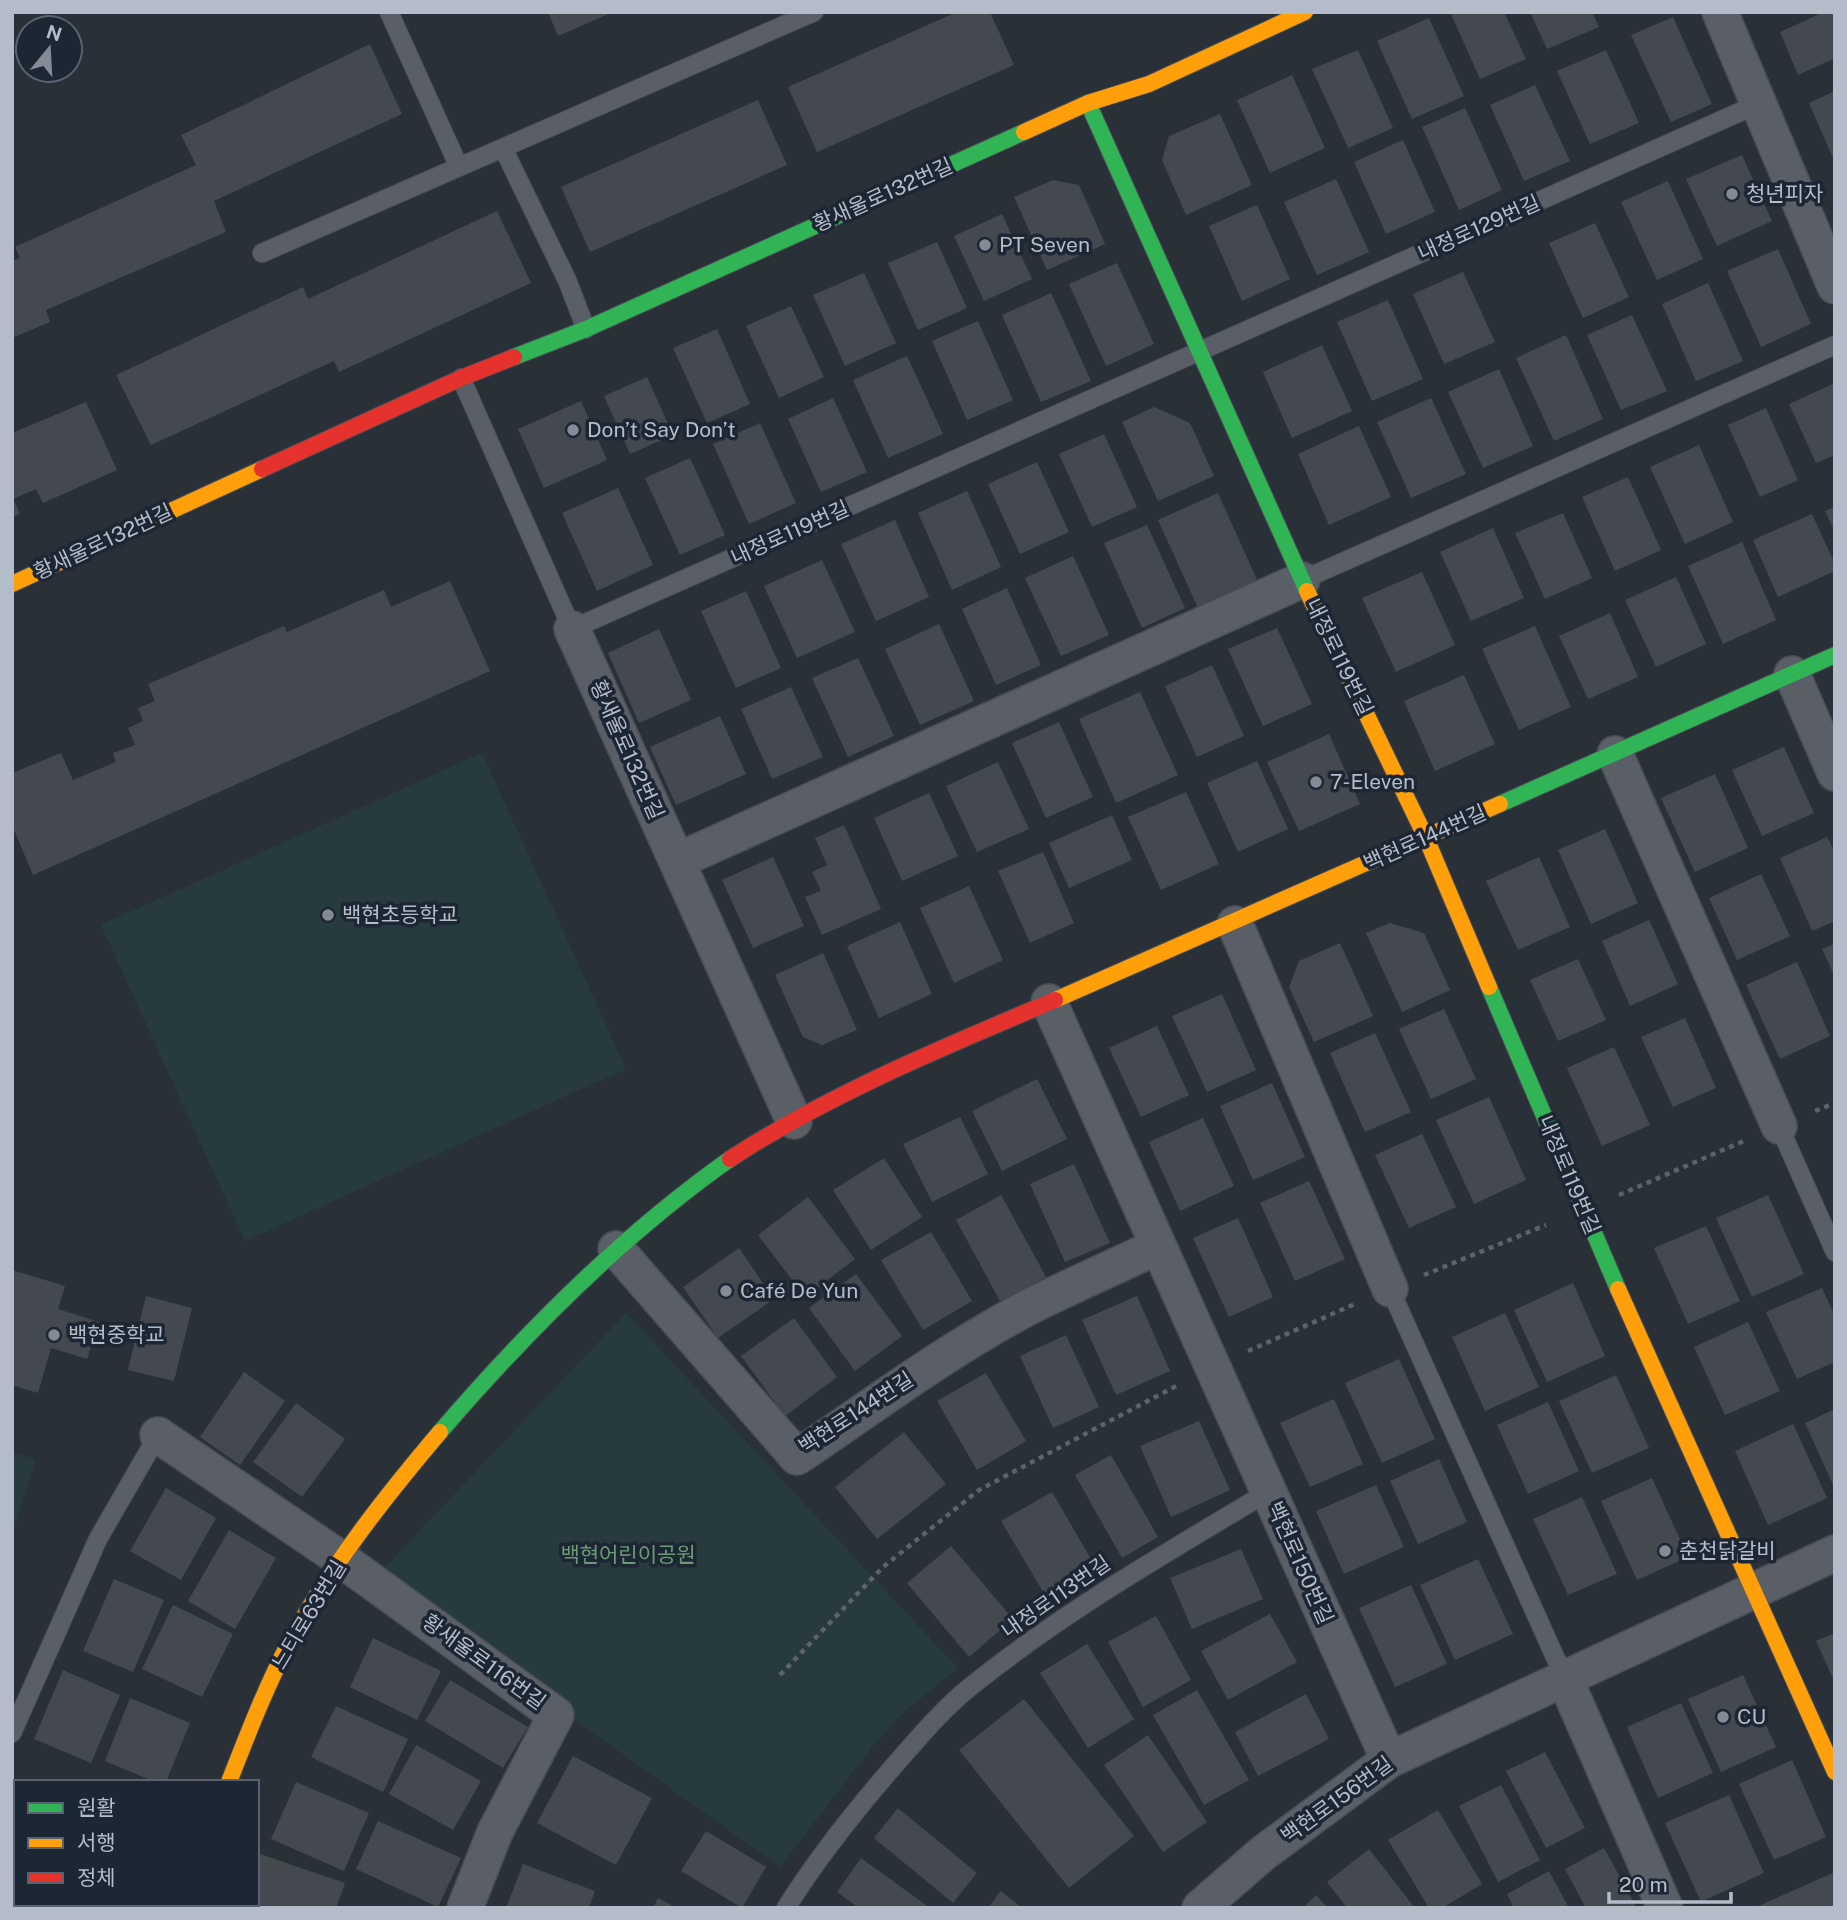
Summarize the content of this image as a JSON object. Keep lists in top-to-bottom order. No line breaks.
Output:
{"streets":{"street":["황새울로132번길","내정로119번길","백현로144번길","백현로150번길","느티로63번길","황새울로116번길","백현로156번길"],"lane":["내정로129번길","내정로113번길"]},"crossings":[["황새울로132번길","내정로119번길"],["황새울로132번길","백현로144번길"],["내정로129번길","내정로119번길"],["내정로119번길","백현로144번길"],["내정로119번길","백현로156번길"],["백현로144번길","느티로63번길"],["백현로150번길","내정로113번길"],["백현로150번길","백현로156번길"],["느티로63번길","황새울로116번길"]],"parks":["백현어린이공원"],"places":["청년피자","PT Seven","Don’t Say Don’t","7-Eleven","백현초등학교","Café De Yun","백현중학교","춘천닭갈비","CU"],"legend":["원활","서행","정체"],"scale_bar":"20 m","north":"top"}
